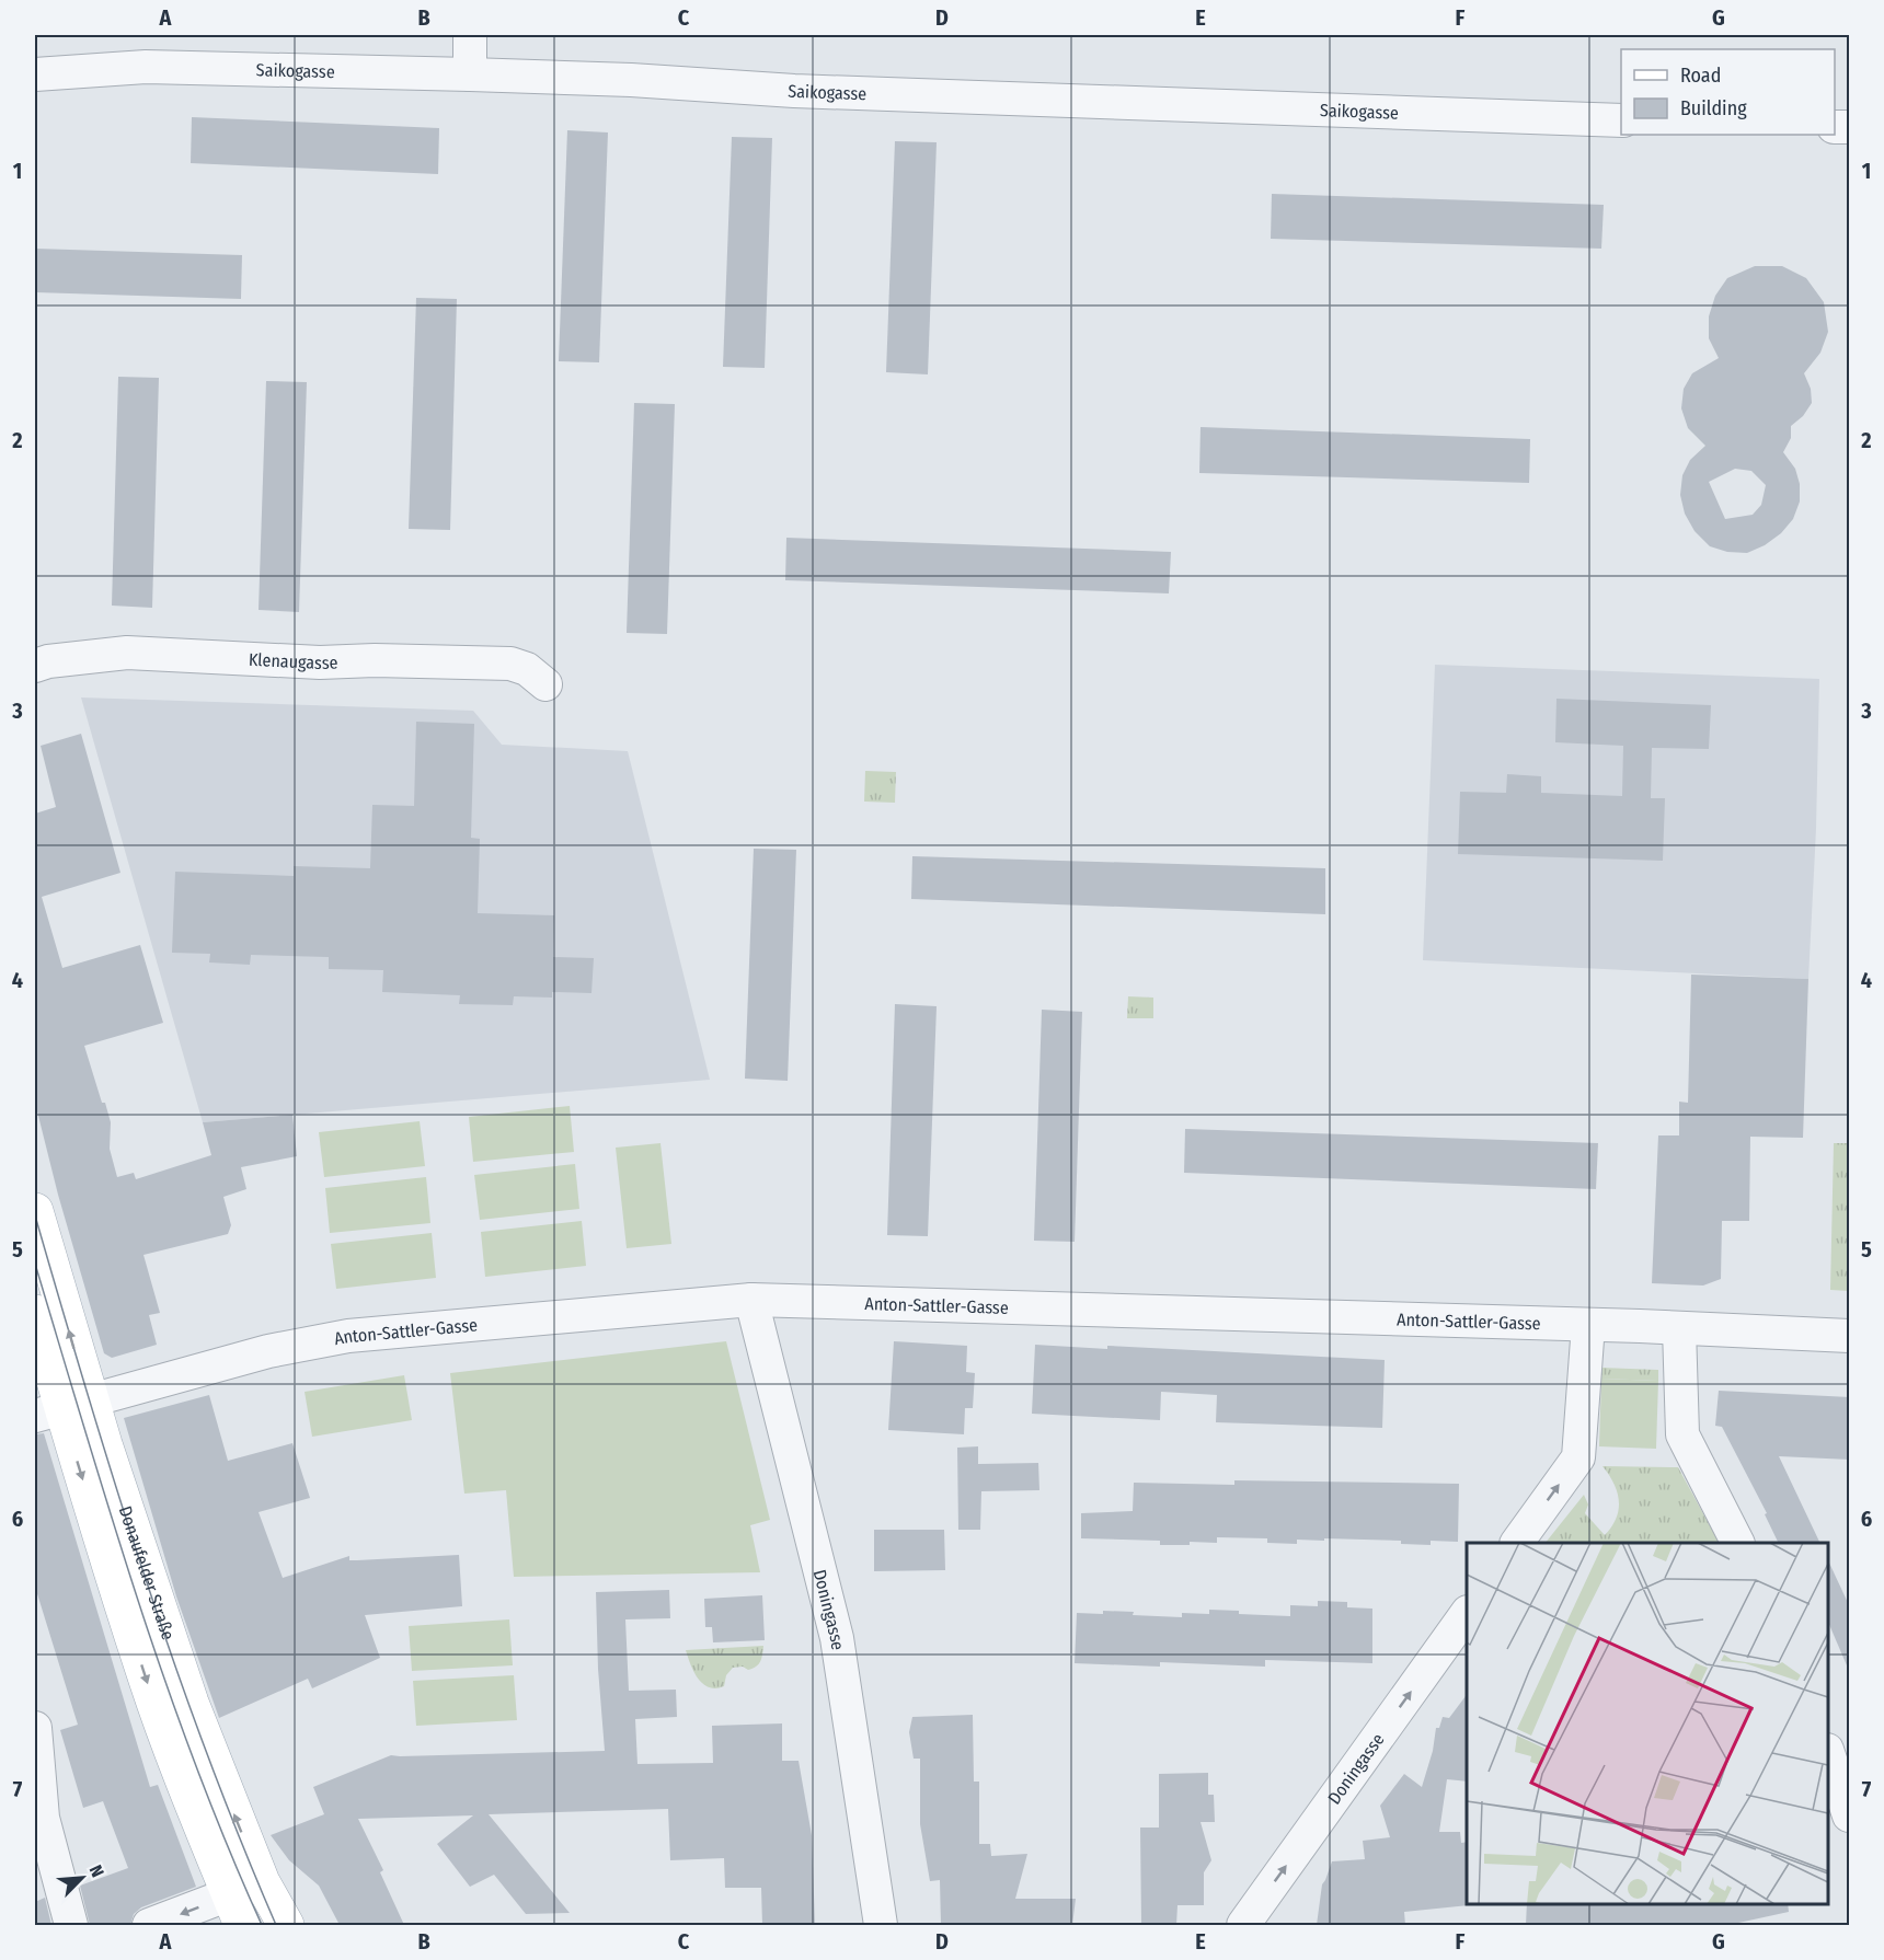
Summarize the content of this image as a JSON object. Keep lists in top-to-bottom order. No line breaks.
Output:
{"streets":{"main road":["Donaufelder Straße"],"street":["Saikogasse","Klenaugasse","Anton-Sattler-Gasse","Doningasse"]},"crossings":[["Anton-Sattler-Gasse","Donaufelder Straße"],["Anton-Sattler-Gasse","Doningasse"]],"one_way":["Doningasse"],"legend":["Road","Building"],"north":"top right","grid":{"columns":["A","B","C","D","E","F","G"],"rows":["1","2","3","4","5","6","7"]}}
